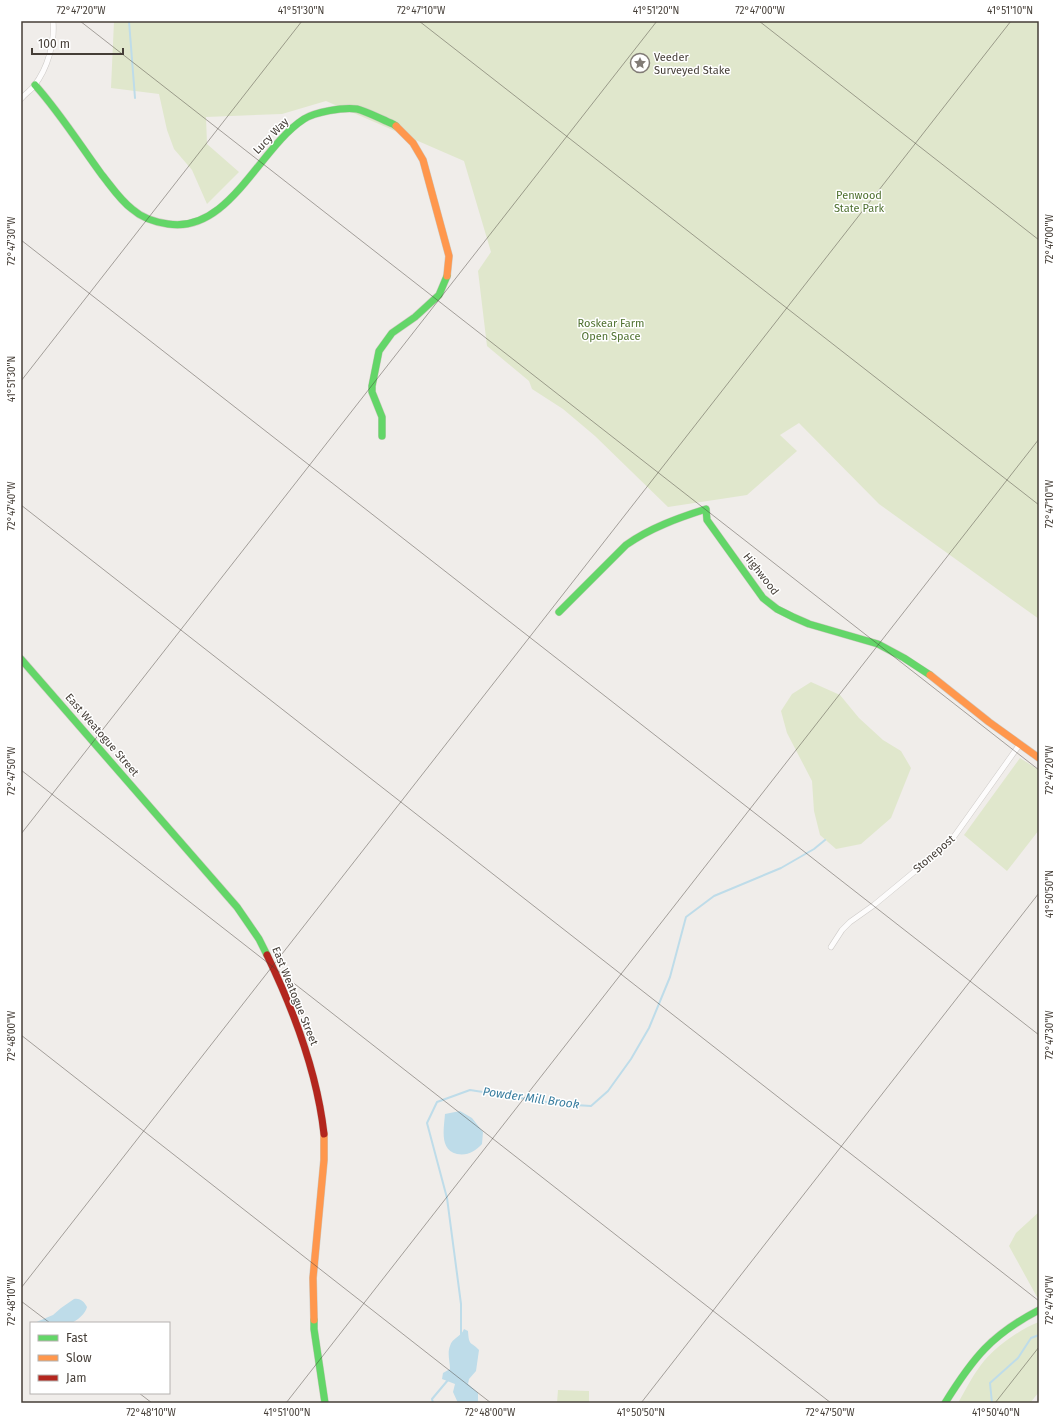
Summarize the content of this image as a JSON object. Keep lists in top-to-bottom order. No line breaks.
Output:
{"streets":{"street":["Lucy Way","Highwood","East Weatogue Street","Stonepost"]},"crossings":[["Highwood","Stonepost"]],"water":["Powder Mill Brook"],"parks":["Penwood State Park","Roskear Farm Open Space"],"places":{"place":["Veeder Surveyed Stake"]},"legend":["Fast","Slow","Jam"],"scale_bar":"100 m","coordinates":["72°47'20\"W","41°51'30\"N","72°47'10\"W","41°51'20\"N","72°47'00\"W","41°51'10\"N","72°47'30\"W","72°47'40\"W","72°47'50\"W","41°50'50\"N","72°48'00\"W","72°48'10\"W","41°51'00\"N","41°50'40\"N"]}
